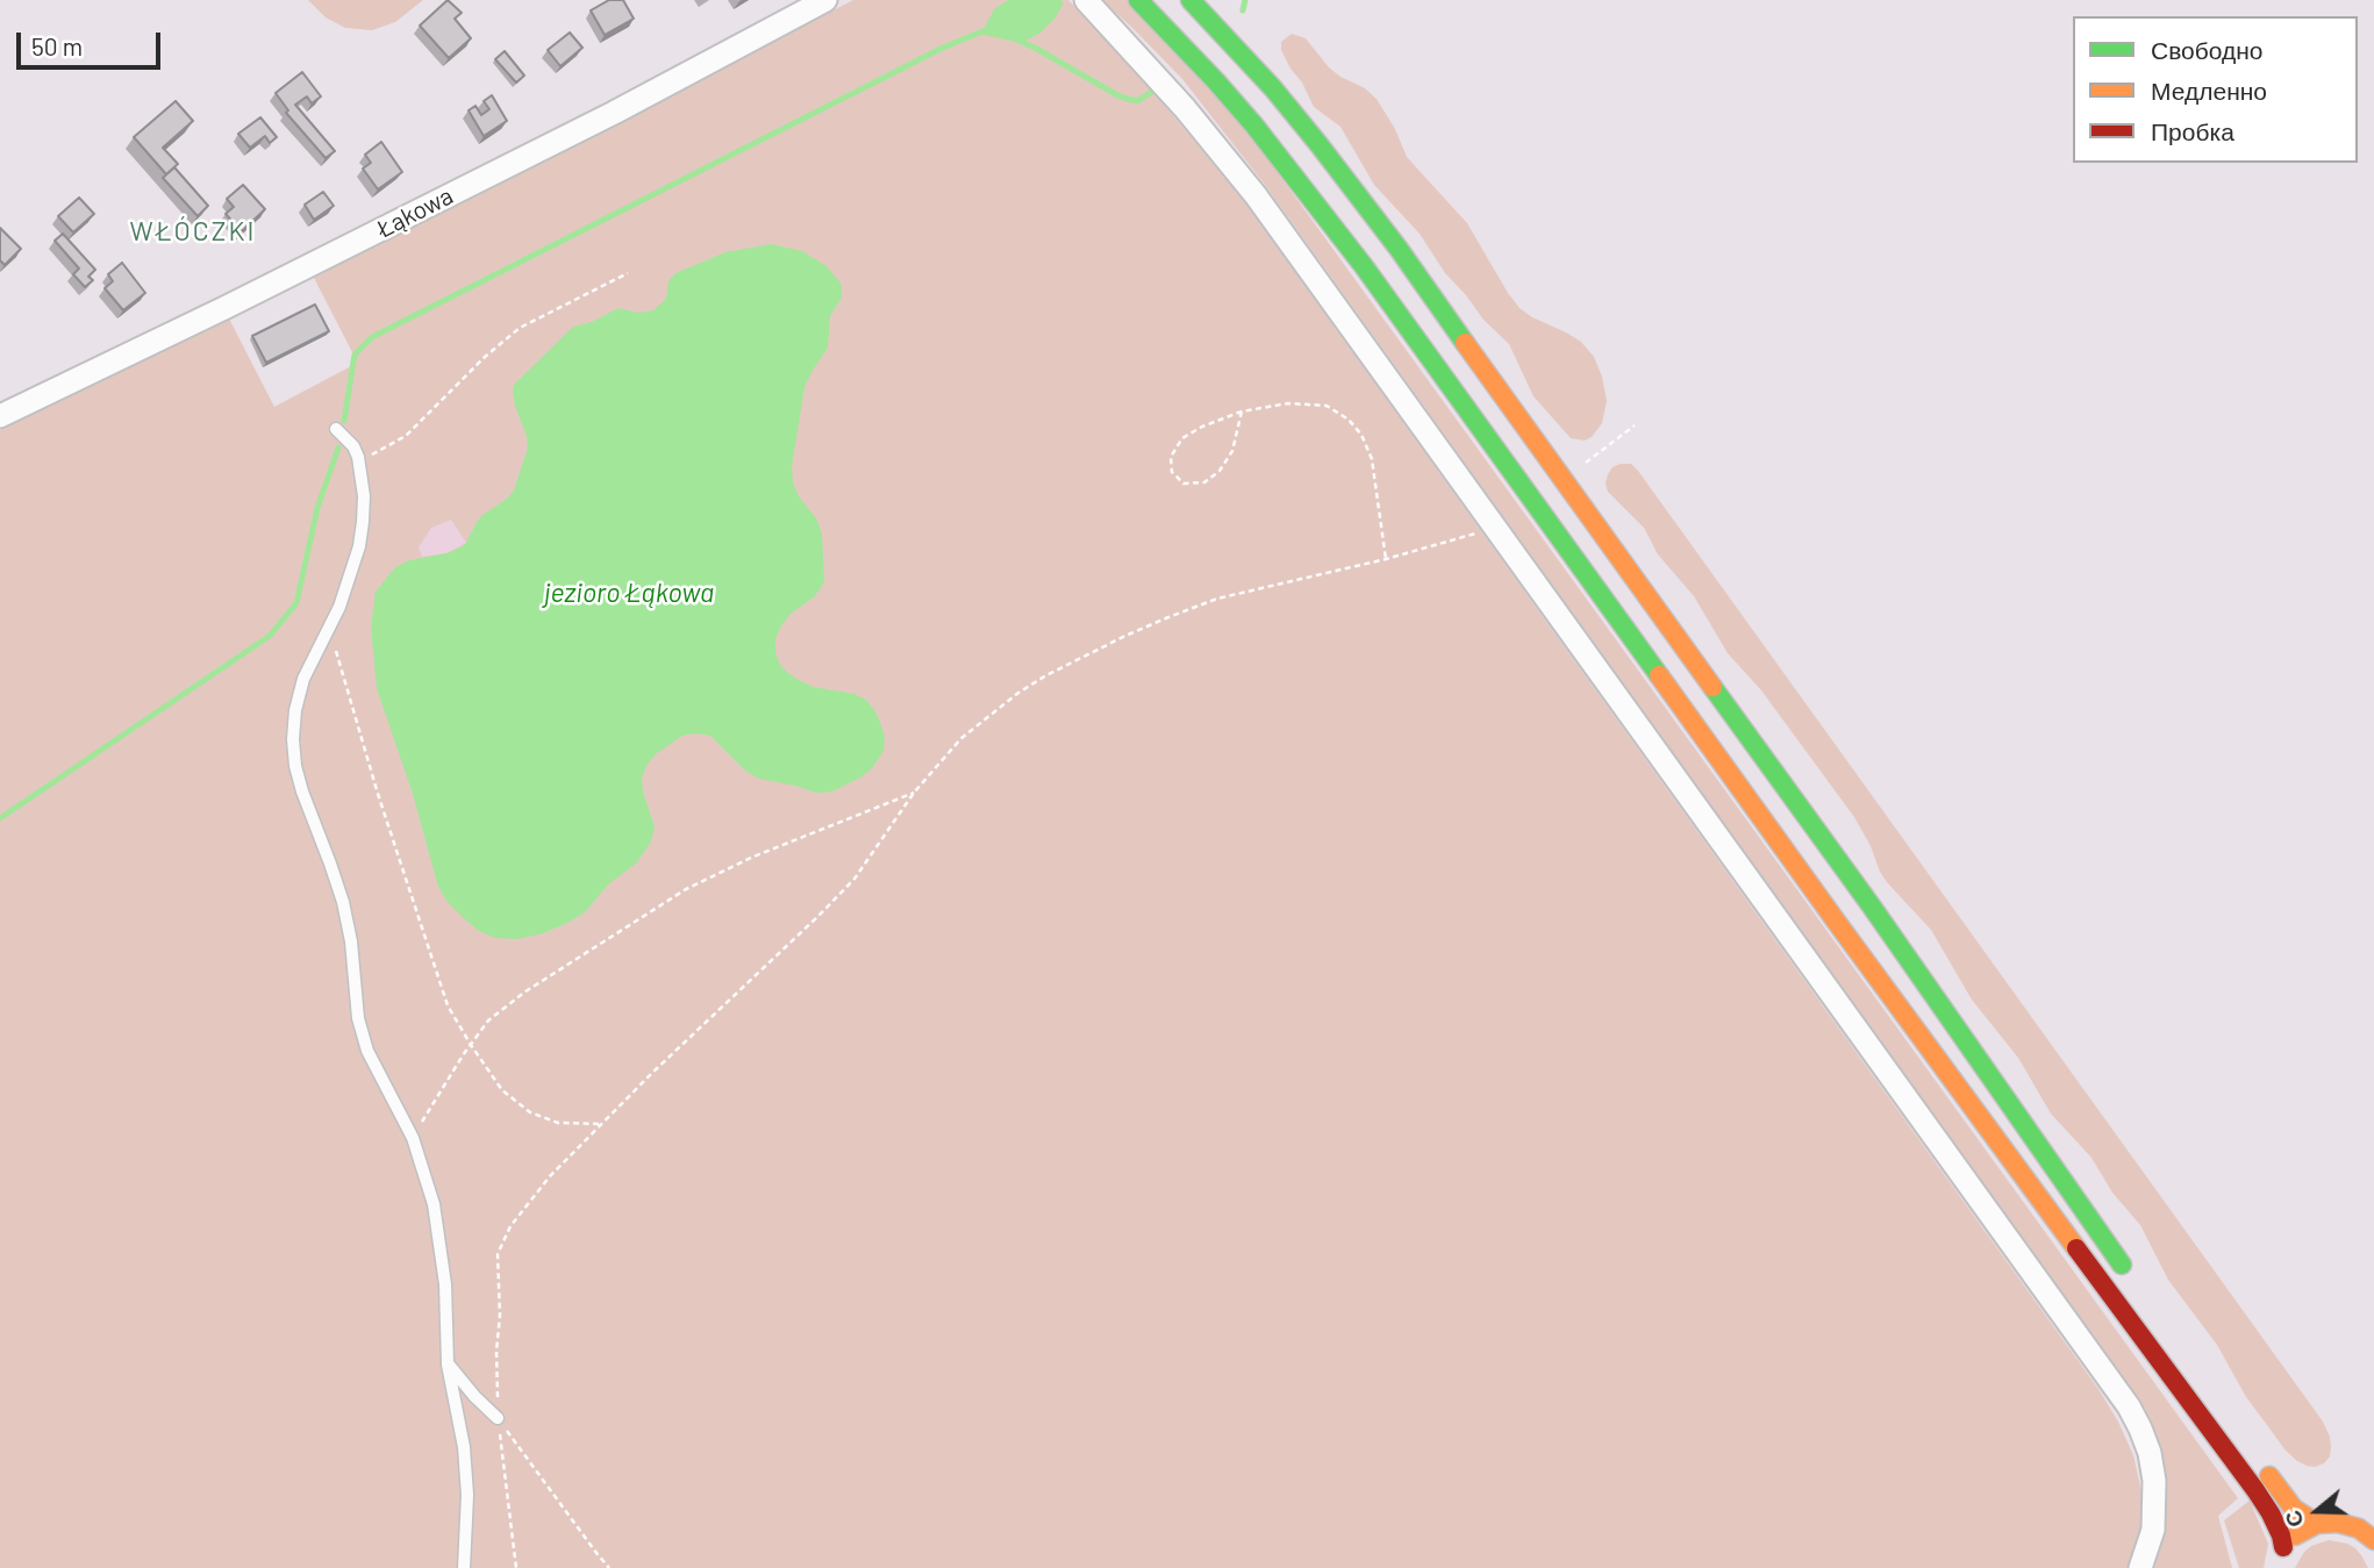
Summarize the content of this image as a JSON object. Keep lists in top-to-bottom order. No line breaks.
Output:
{"streets":{"street":["Łąkowa"]},"districts":["WŁÓCZKI"],"water":["jezioro Łąkowa"],"legend":["Свободно","Медленно","Пробка"],"scale_bar":"50 m","north":"left"}
